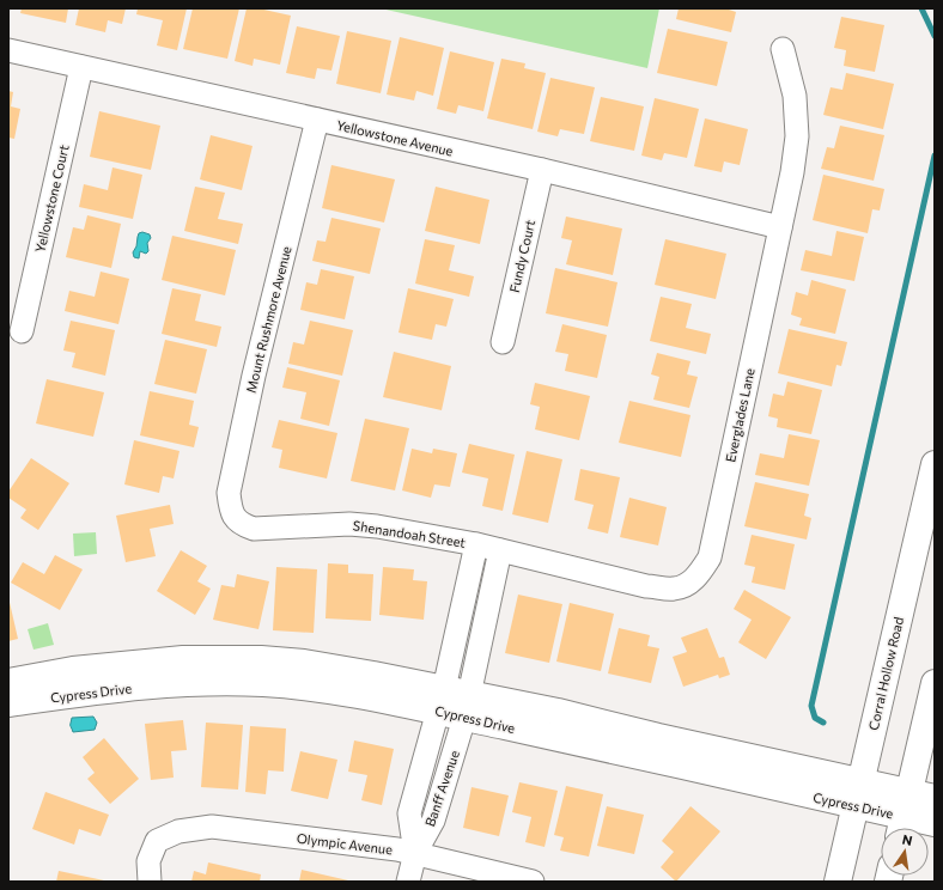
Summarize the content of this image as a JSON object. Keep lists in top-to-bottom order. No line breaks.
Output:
{"streets":{"street":["Yellowstone Avenue","Yellowstone Court","Fundy Court","Mount Rushmore Avenue","Everglades Lane","Shenandoah Street","Corral Hollow Road","Cypress Drive","Banff Avenue","Olympic Avenue"]},"crossings":[["Yellowstone Avenue","Yellowstone Court"],["Yellowstone Avenue","Fundy Court"],["Yellowstone Avenue","Mount Rushmore Avenue"],["Yellowstone Avenue","Everglades Lane"],["Mount Rushmore Avenue","Shenandoah Street"],["Everglades Lane","Shenandoah Street"],["Everglades Lane","Banff Avenue"],["Shenandoah Street","Banff Avenue"],["Corral Hollow Road","Cypress Drive"],["Cypress Drive","Banff Avenue"],["Banff Avenue","Olympic Avenue"]],"north":"top"}
